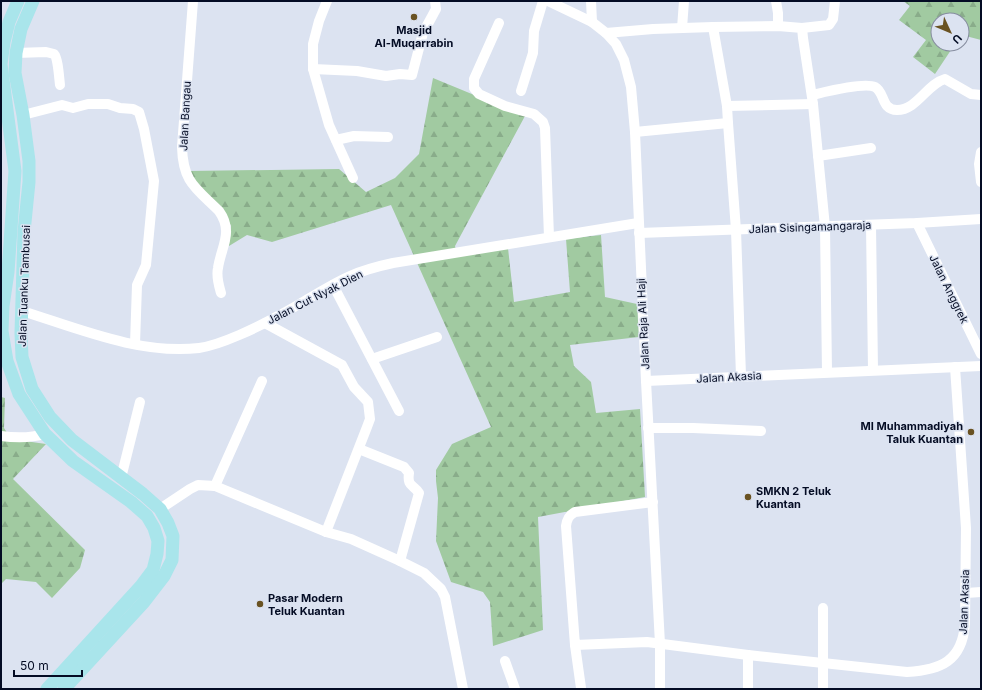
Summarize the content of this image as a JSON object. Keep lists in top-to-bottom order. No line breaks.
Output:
{"streets":{"main road":["Jalan Tuanku Tambusai"],"street":["Jalan Bangau","Jalan Sisingamangaraja","Jalan Anggrek","Jalan Cut Nyak Dien","Jalan Raja Ali Haji","Jalan Akasia"]},"crossings":[["Jalan Sisingamangaraja","Jalan Anggrek"],["Jalan Sisingamangaraja","Jalan Cut Nyak Dien"],["Jalan Sisingamangaraja","Jalan Raja Ali Haji"],["Jalan Tuanku Tambusai","Jalan Cut Nyak Dien"],["Jalan Cut Nyak Dien","Jalan Raja Ali Haji"],["Jalan Raja Ali Haji","Jalan Akasia"]],"places":["Masjid Al-Muqarrabin","MI Muhammadiyah Taluk Kuantan","SMKN 2 Teluk Kuantan","Pasar Modern Teluk Kuantan"],"scale_bar":"50 m","north":"bottom right"}
